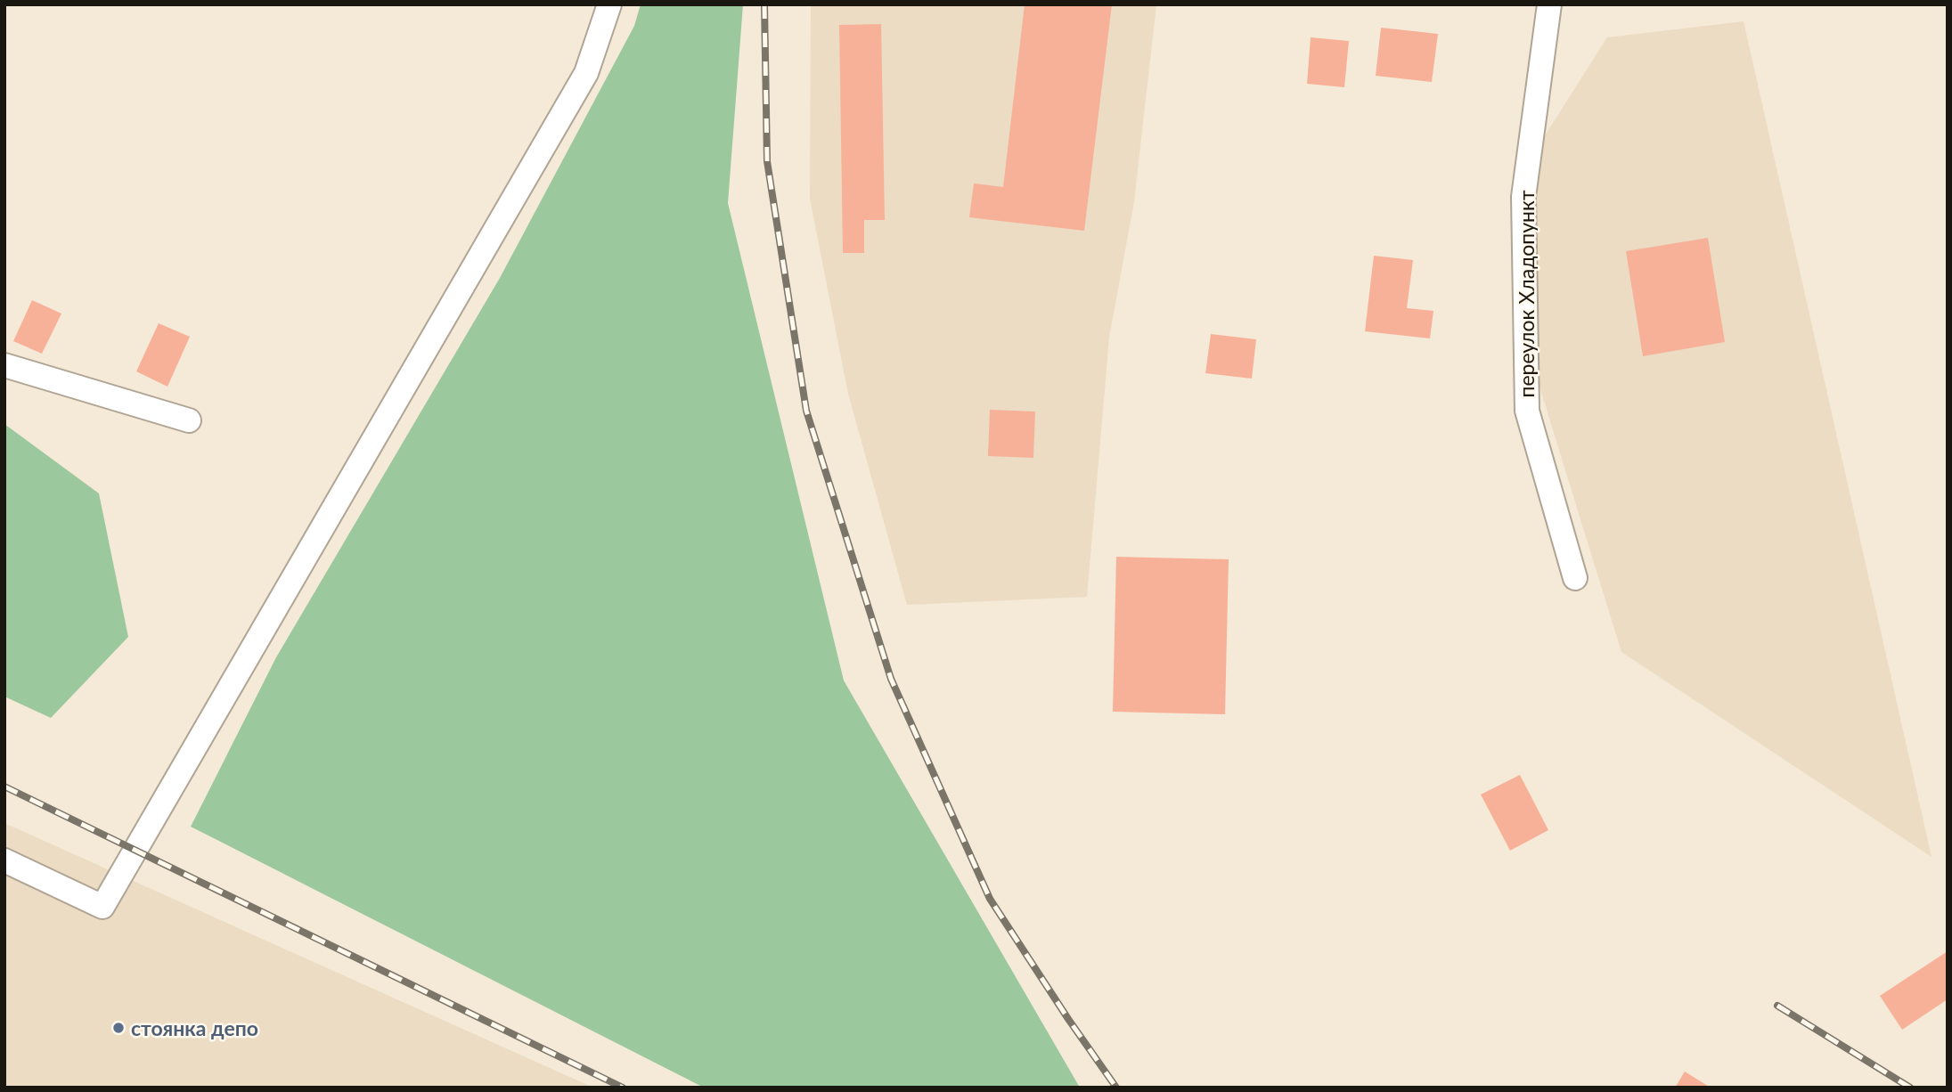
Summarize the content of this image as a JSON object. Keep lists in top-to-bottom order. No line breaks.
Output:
{"streets":{"street":["переулок Хладопункт"]},"places":["стоянка депо"]}
